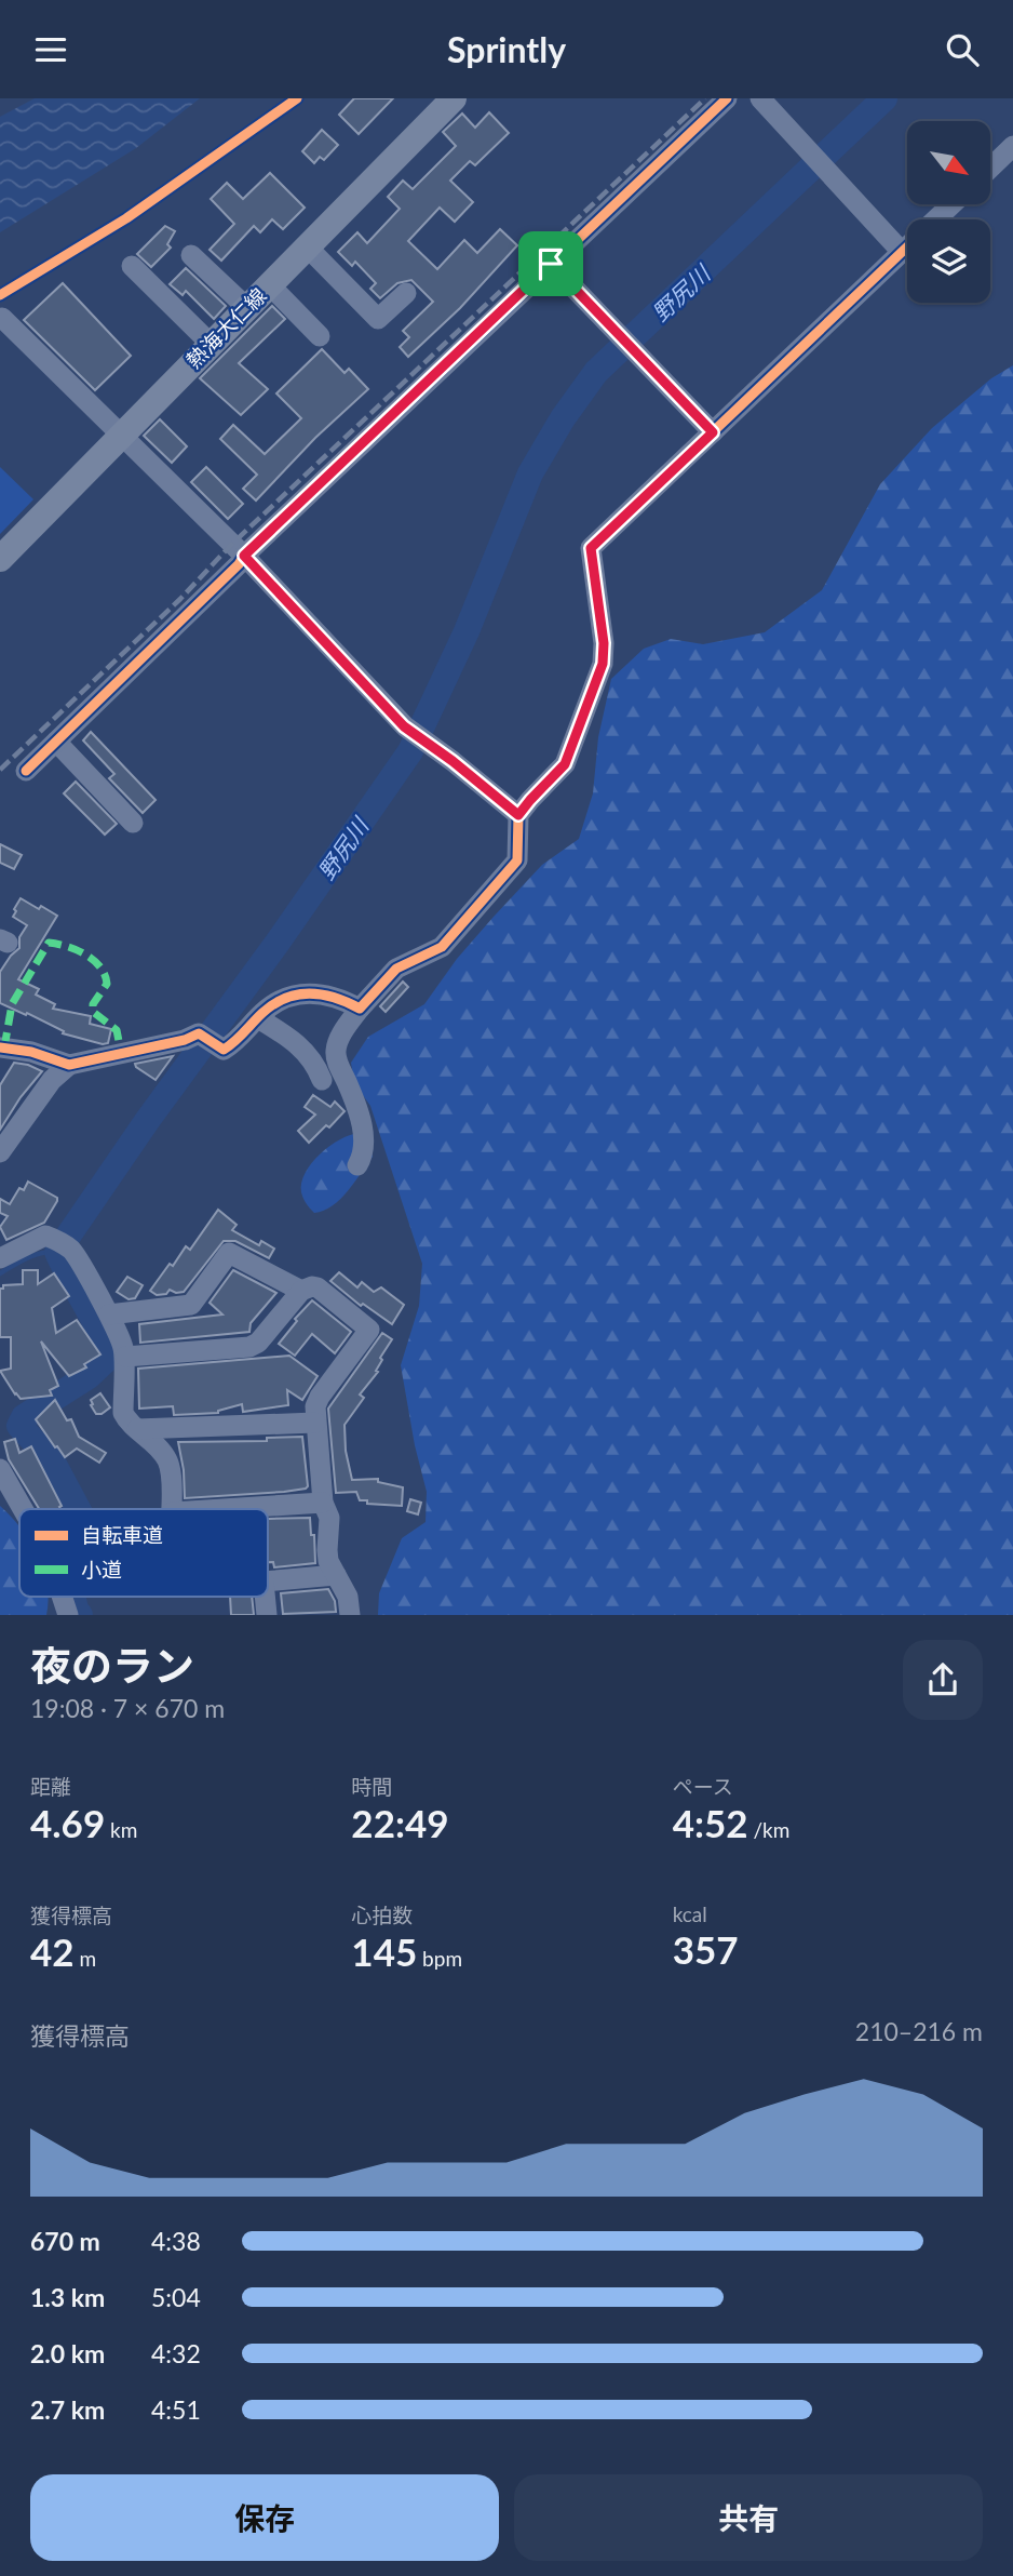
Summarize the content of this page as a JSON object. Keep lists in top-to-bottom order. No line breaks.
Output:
{"streets":{"main road":["熱海大仁線"]},"water":["野尻川"],"legend":["自転車道","小道"],"north":"bottom right","page":{"header":"Sprintly","heading":["夜のラン","19:08 · 7 × 670 m"],"stats":[["距離","4.69 km"],["時間","22:49"],["ペース","4:52 /km"],["獲得標高","42 m"],["心拍数","145 bpm"],["kcal","357"]],"chart":["獲得標高","210–216 m"],"list":[{"name":"670 m","note":"4:38"},{"name":"1.3 km","note":"5:04"},{"name":"2.0 km","note":"4:32"},{"name":"2.7 km","note":"4:51"}],"buttons":["保存","共有"]}}
